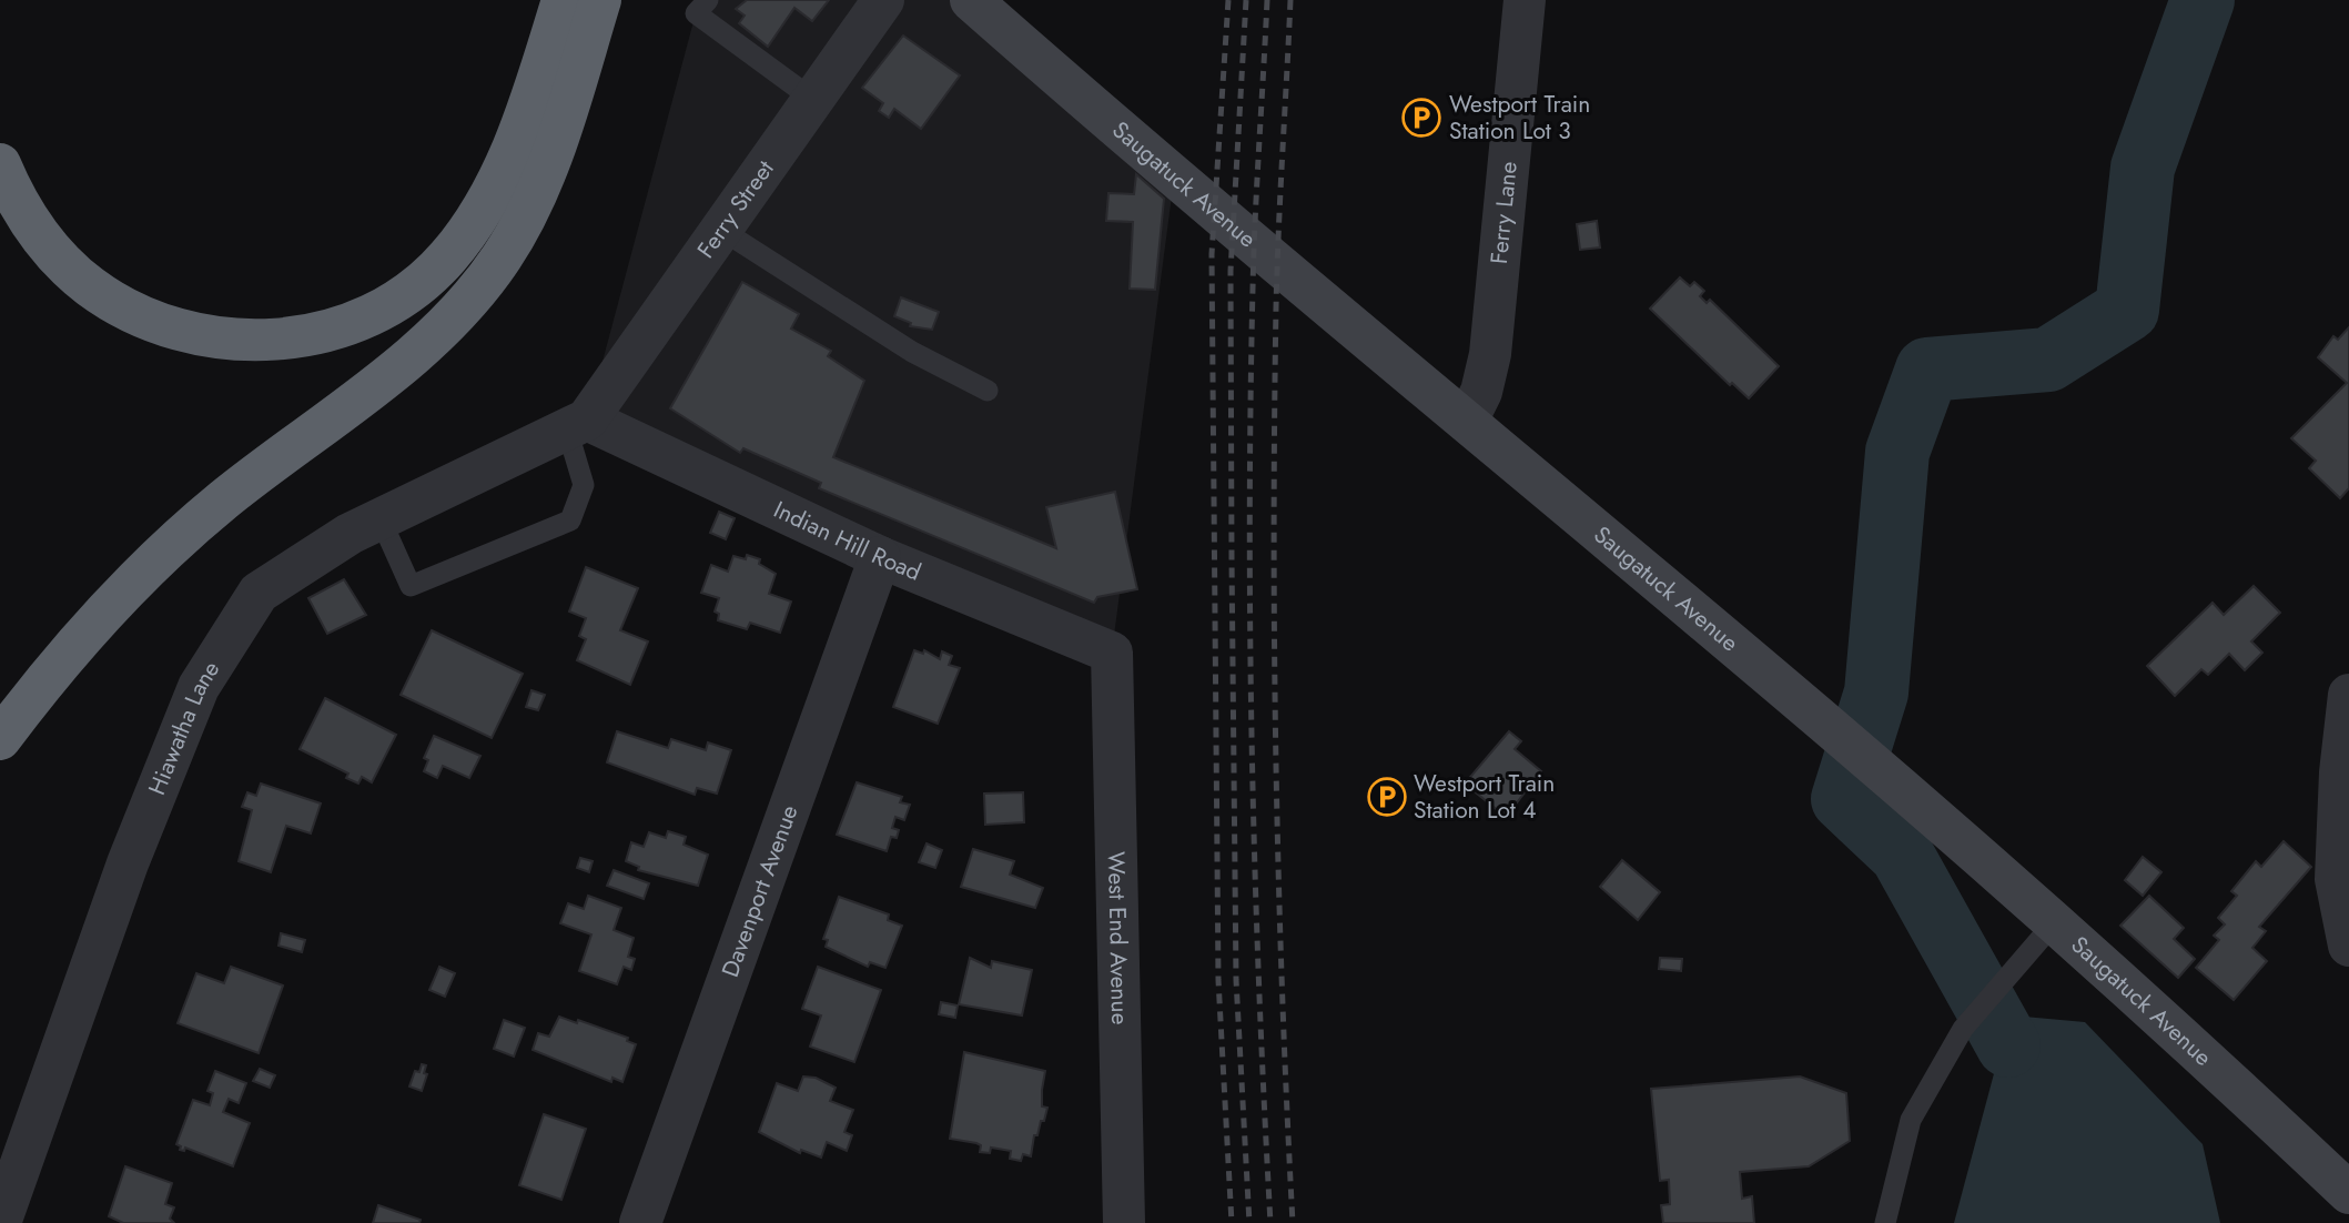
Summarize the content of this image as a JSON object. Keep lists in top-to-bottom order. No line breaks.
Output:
{"streets":{"main road":["Saugatuck Avenue"],"street":["Ferry Street","Ferry Lane","Indian Hill Road","Hiawatha Lane","Davenport Avenue","West End Avenue"]},"crossings":[["Saugatuck Avenue","Ferry Lane"],["Ferry Street","Indian Hill Road"],["Ferry Street","Hiawatha Lane"],["Indian Hill Road","Hiawatha Lane"],["Indian Hill Road","Davenport Avenue"],["Indian Hill Road","West End Avenue"]],"places":{"parking":["Westport Train Station Lot 3","Westport Train Station Lot 4"]}}
